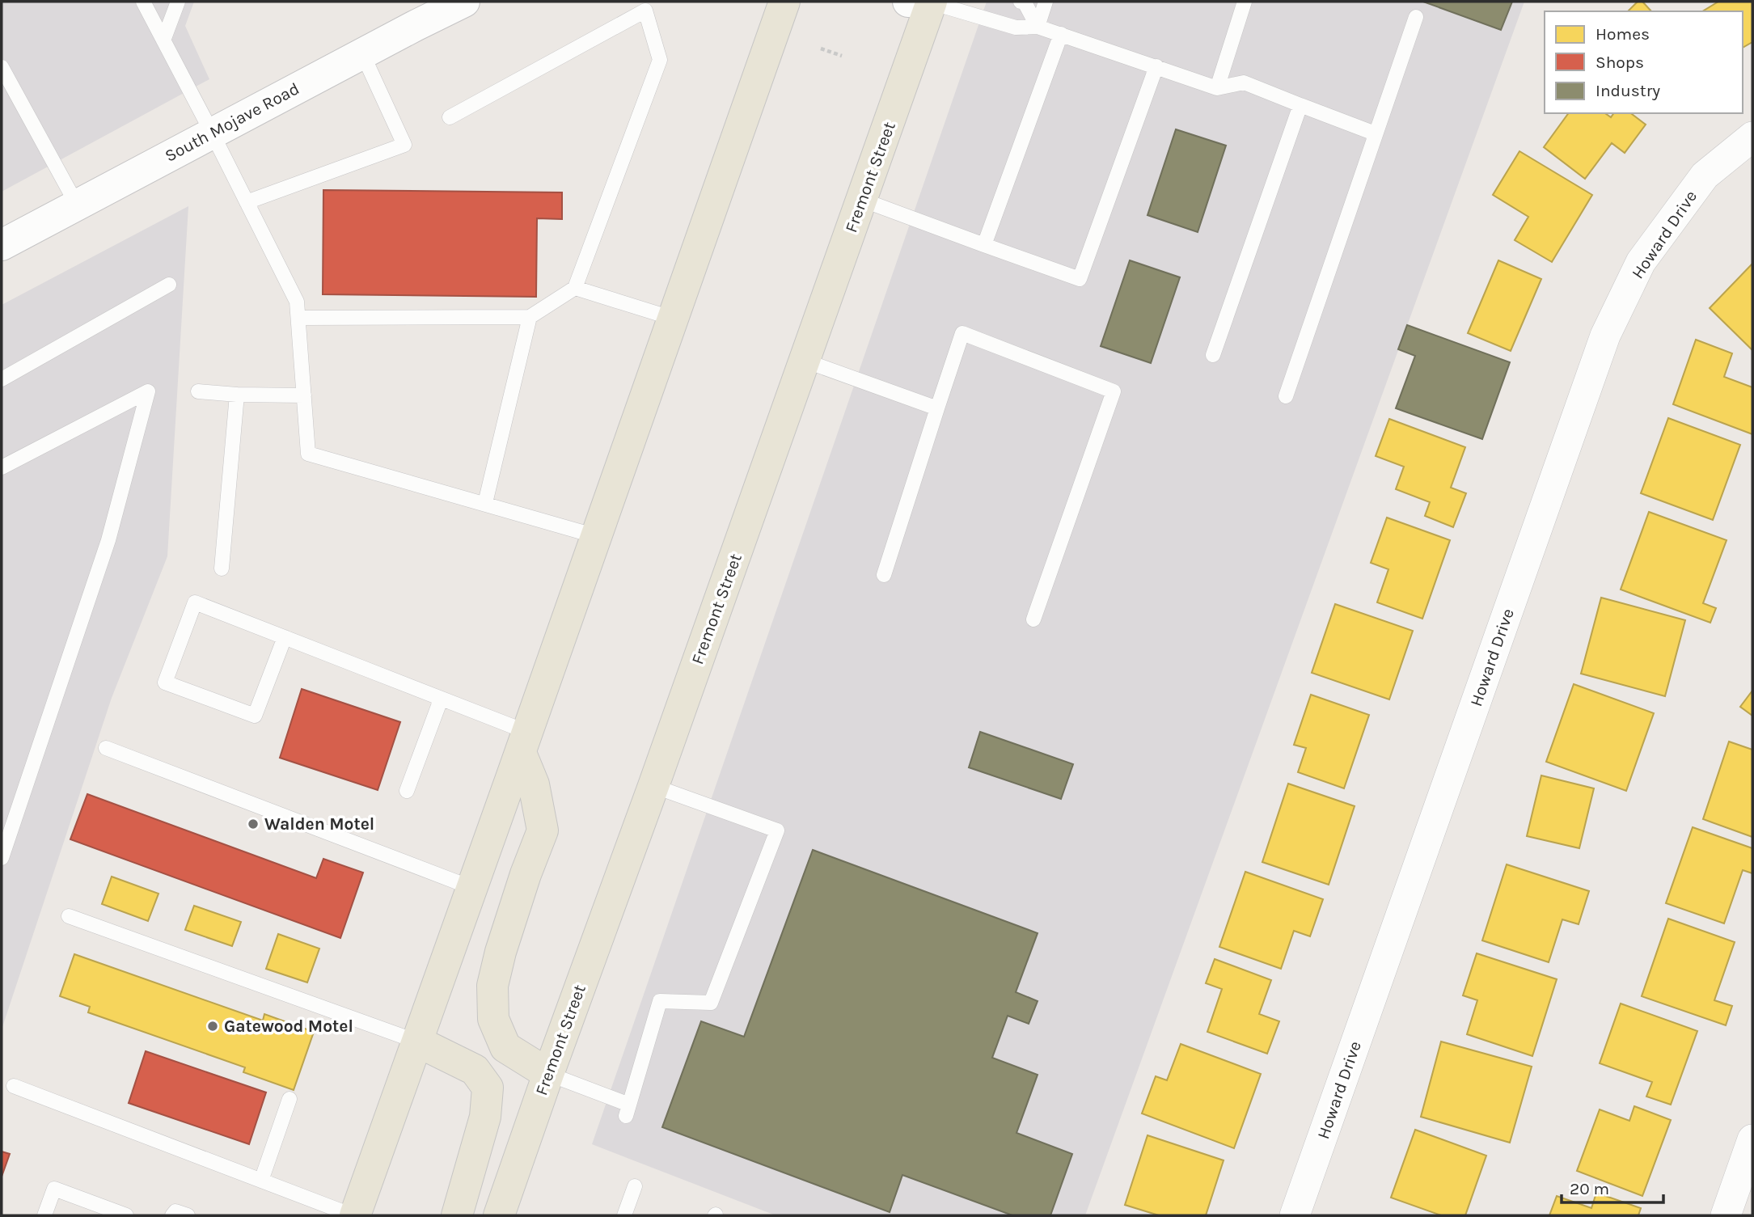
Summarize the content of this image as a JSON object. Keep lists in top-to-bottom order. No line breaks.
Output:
{"streets":{"main road":["Fremont Street"],"street":["South Mojave Road","Howard Drive"]},"places":["Walden Motel","Gatewood Motel"],"legend":["Homes","Shops","Industry"],"scale_bar":"20 m"}
